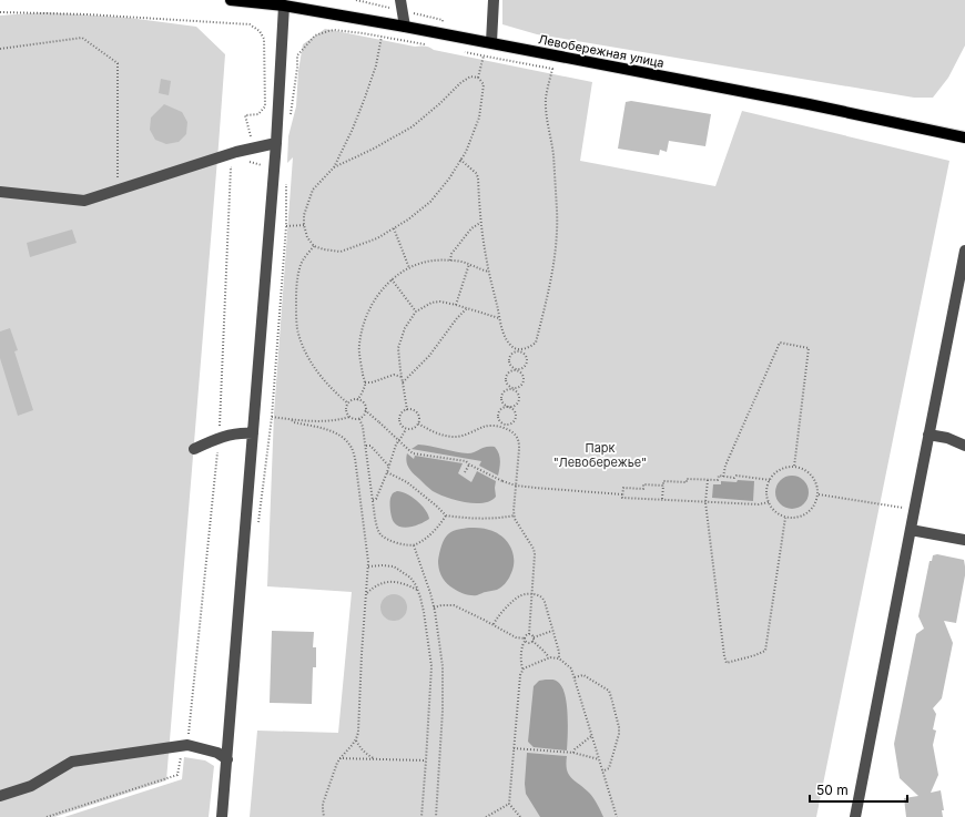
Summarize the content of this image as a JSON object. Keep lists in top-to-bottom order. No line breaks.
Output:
{"streets":{"main road":["Левобережная улица"]},"parks":["Парк \"Левобережье\""],"scale_bar":"50 m"}
